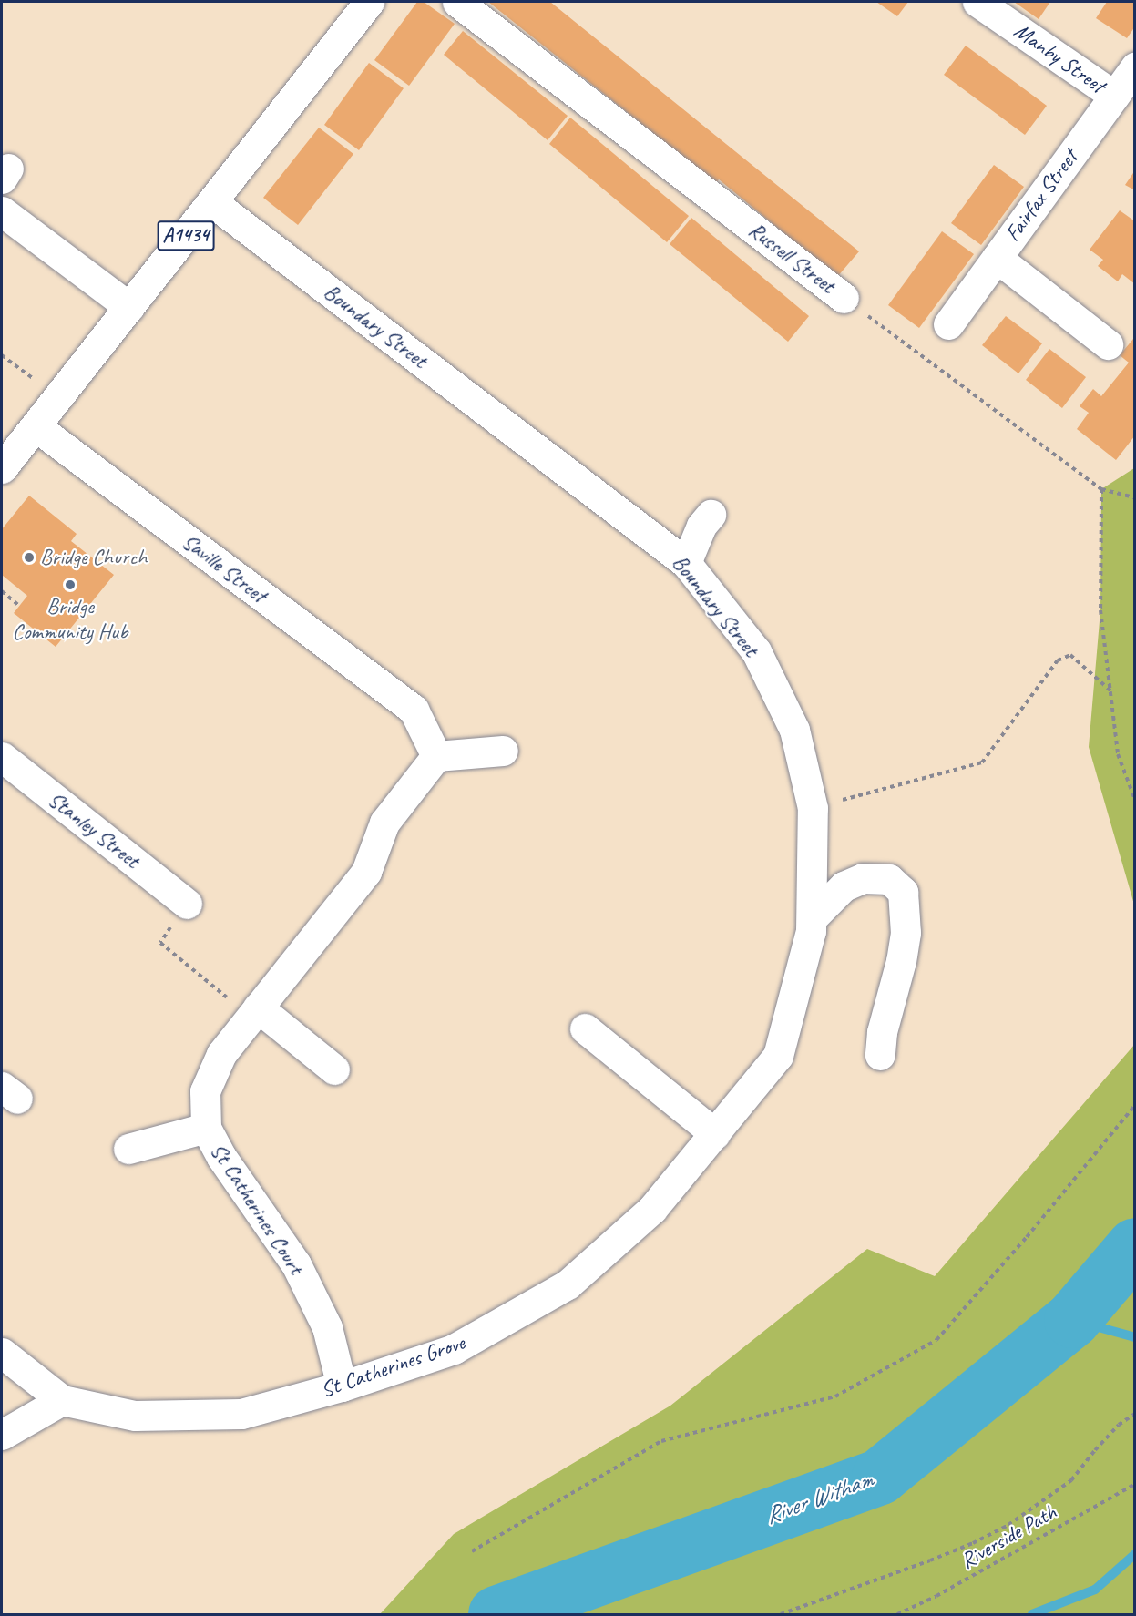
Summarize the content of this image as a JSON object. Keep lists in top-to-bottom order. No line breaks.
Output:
{"streets":{"street":["Manby Street","Fairfax Street","A1434","Russell Street","Boundary Street","Saville Street","Stanley Street","St Catherines Court","St Catherines Grove"],"path":["Riverside Path"]},"crossings":[["Manby Street","Fairfax Street"],["A1434","Boundary Street"],["A1434","Saville Street"],["Boundary Street","St Catherines Grove"],["Saville Street","St Catherines Court"],["St Catherines Court","St Catherines Grove"]],"water":["River Witham"],"places":["Bridge Church","Bridge Community Hub"]}
